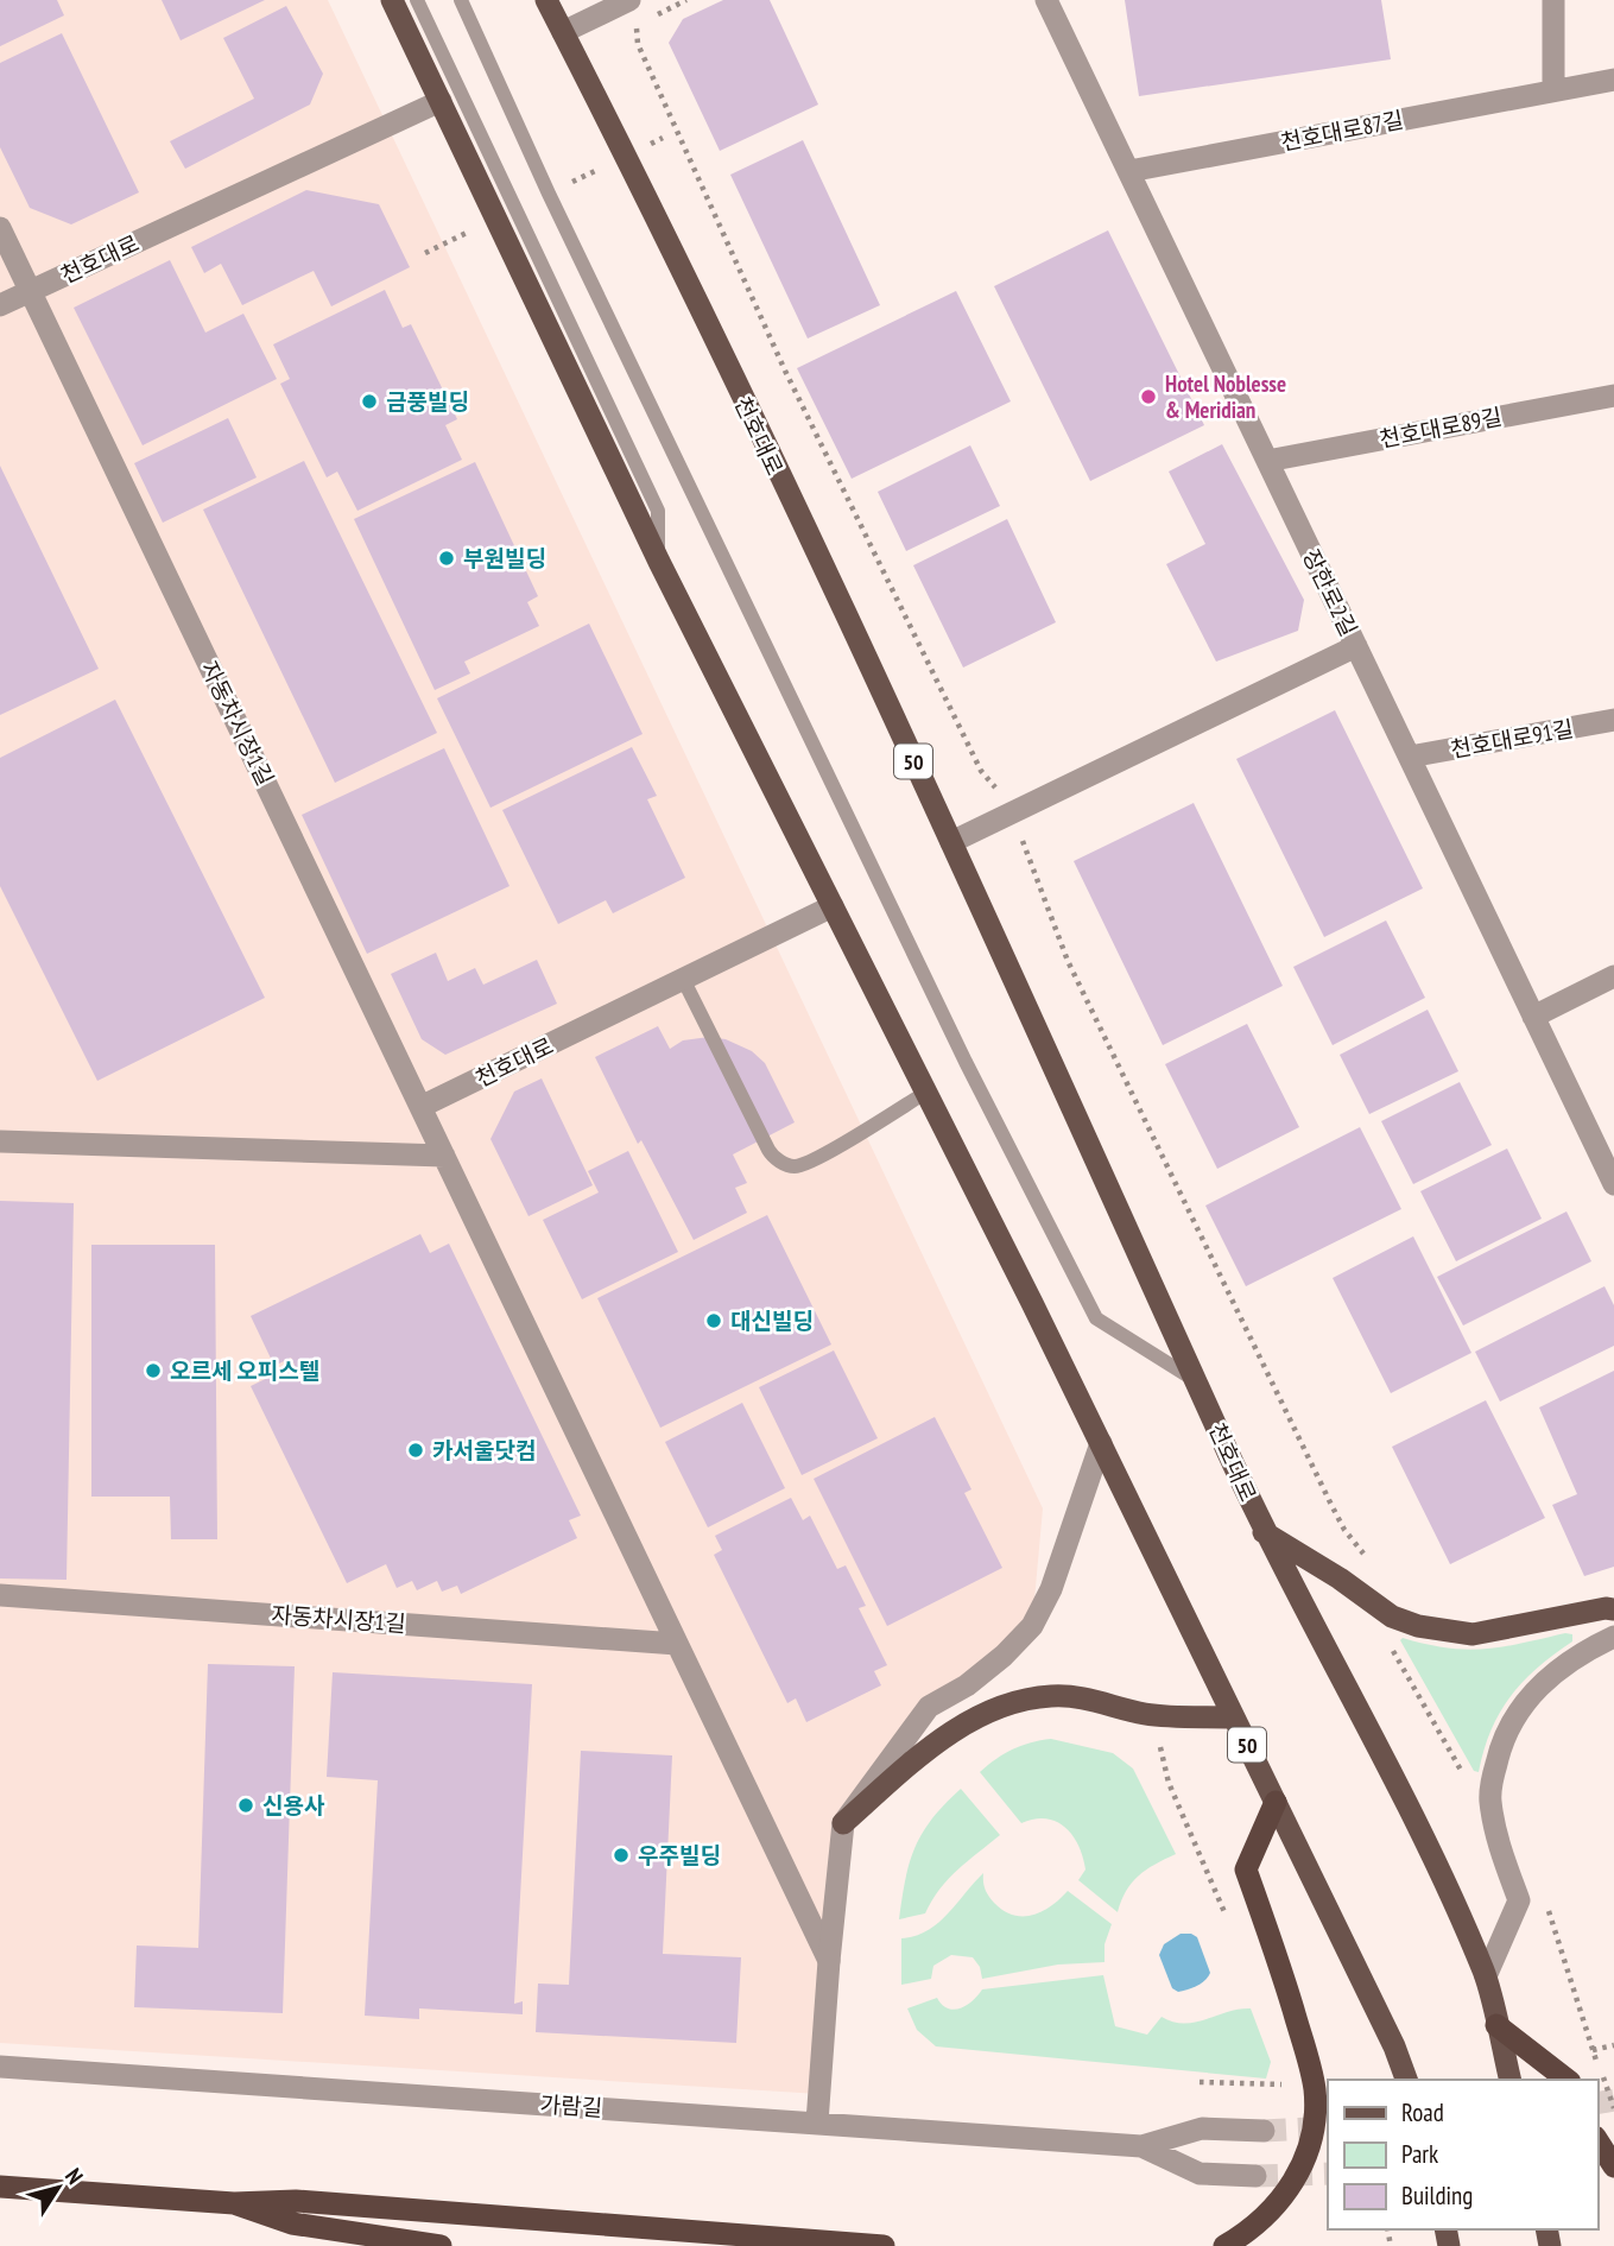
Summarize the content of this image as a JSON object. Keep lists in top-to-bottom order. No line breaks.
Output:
{"streets":{"main road":["천호대로","50"],"street":["천호대로87길","천호대로89길","장한로2길","자동차시장1길","천호대로91길","가람길"]},"crossings":[["천호대로87길","장한로2길"],["천호대로","자동차시장1길"],["천호대로","50"],["천호대로89길","장한로2길"],["장한로2길","천호대로91길"]],"places":["Hotel Noblesse & Meridian","금풍빌딩","부원빌딩","대신빌딩","오르세 오피스텔","카서울닷컴","신용사","우주빌딩"],"legend":["Road","Park","Building"],"north":"top right"}
